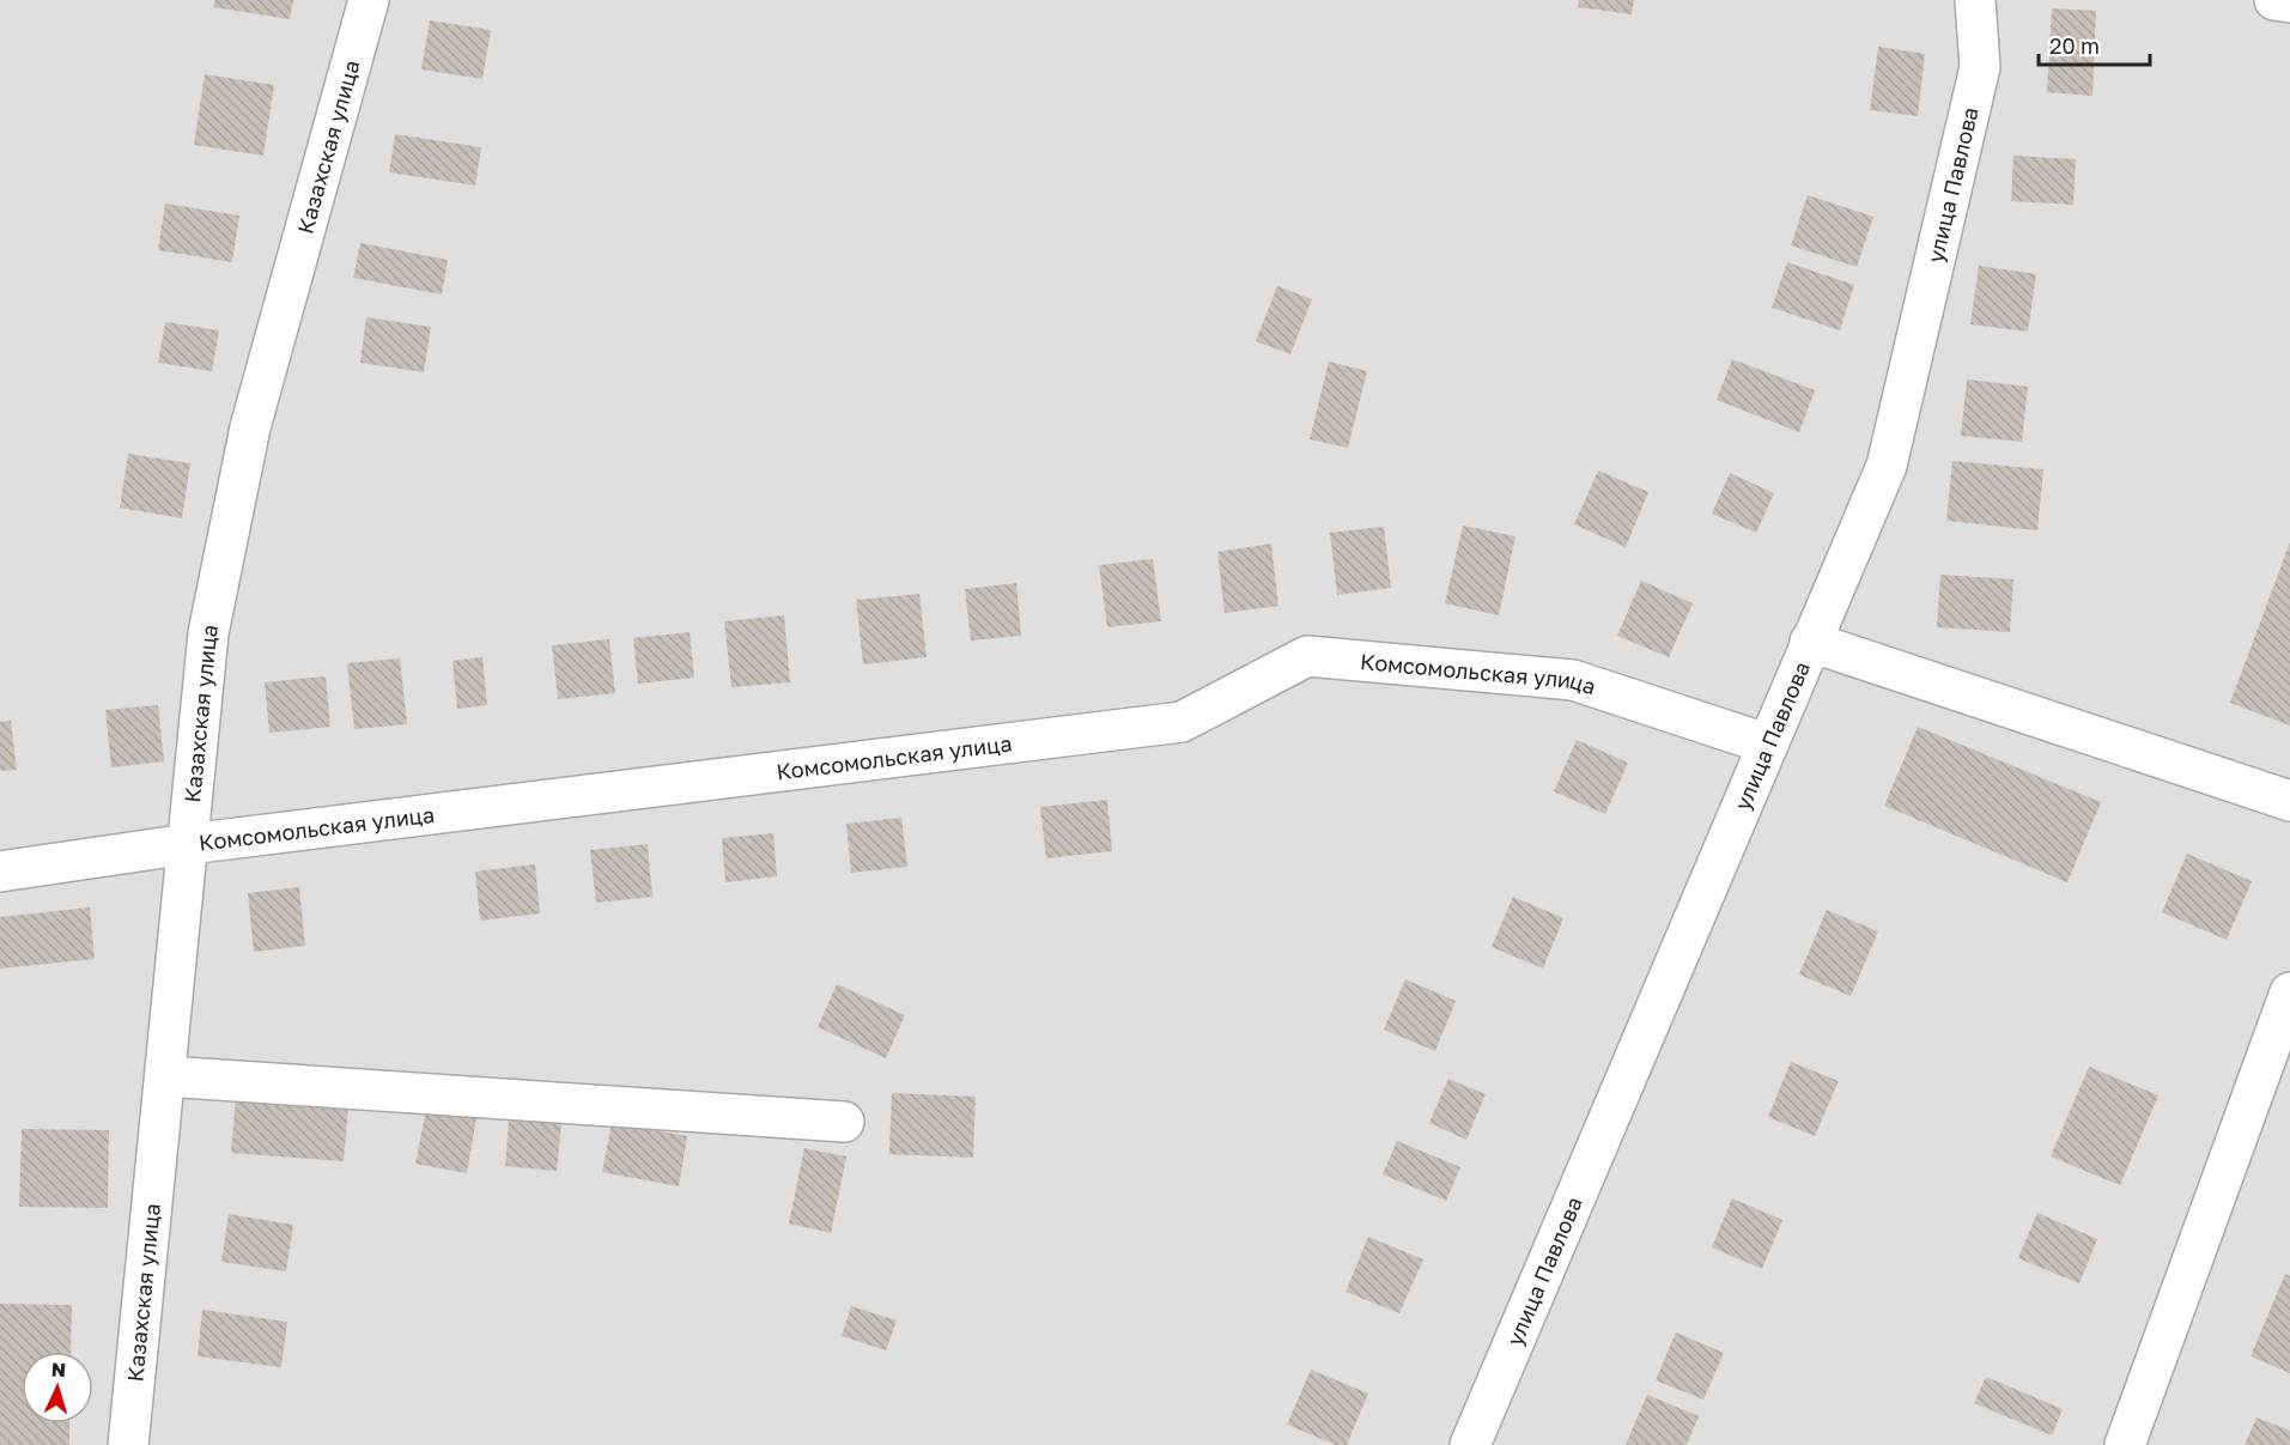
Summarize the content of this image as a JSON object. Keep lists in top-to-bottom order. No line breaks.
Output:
{"streets":{"street":["Казахская улица","улица Павлова","Комсомольская улица"]},"crossings":[["Казахская улица","Комсомольская улица"],["улица Павлова","Комсомольская улица"]],"scale_bar":"20 m","north":"top"}
